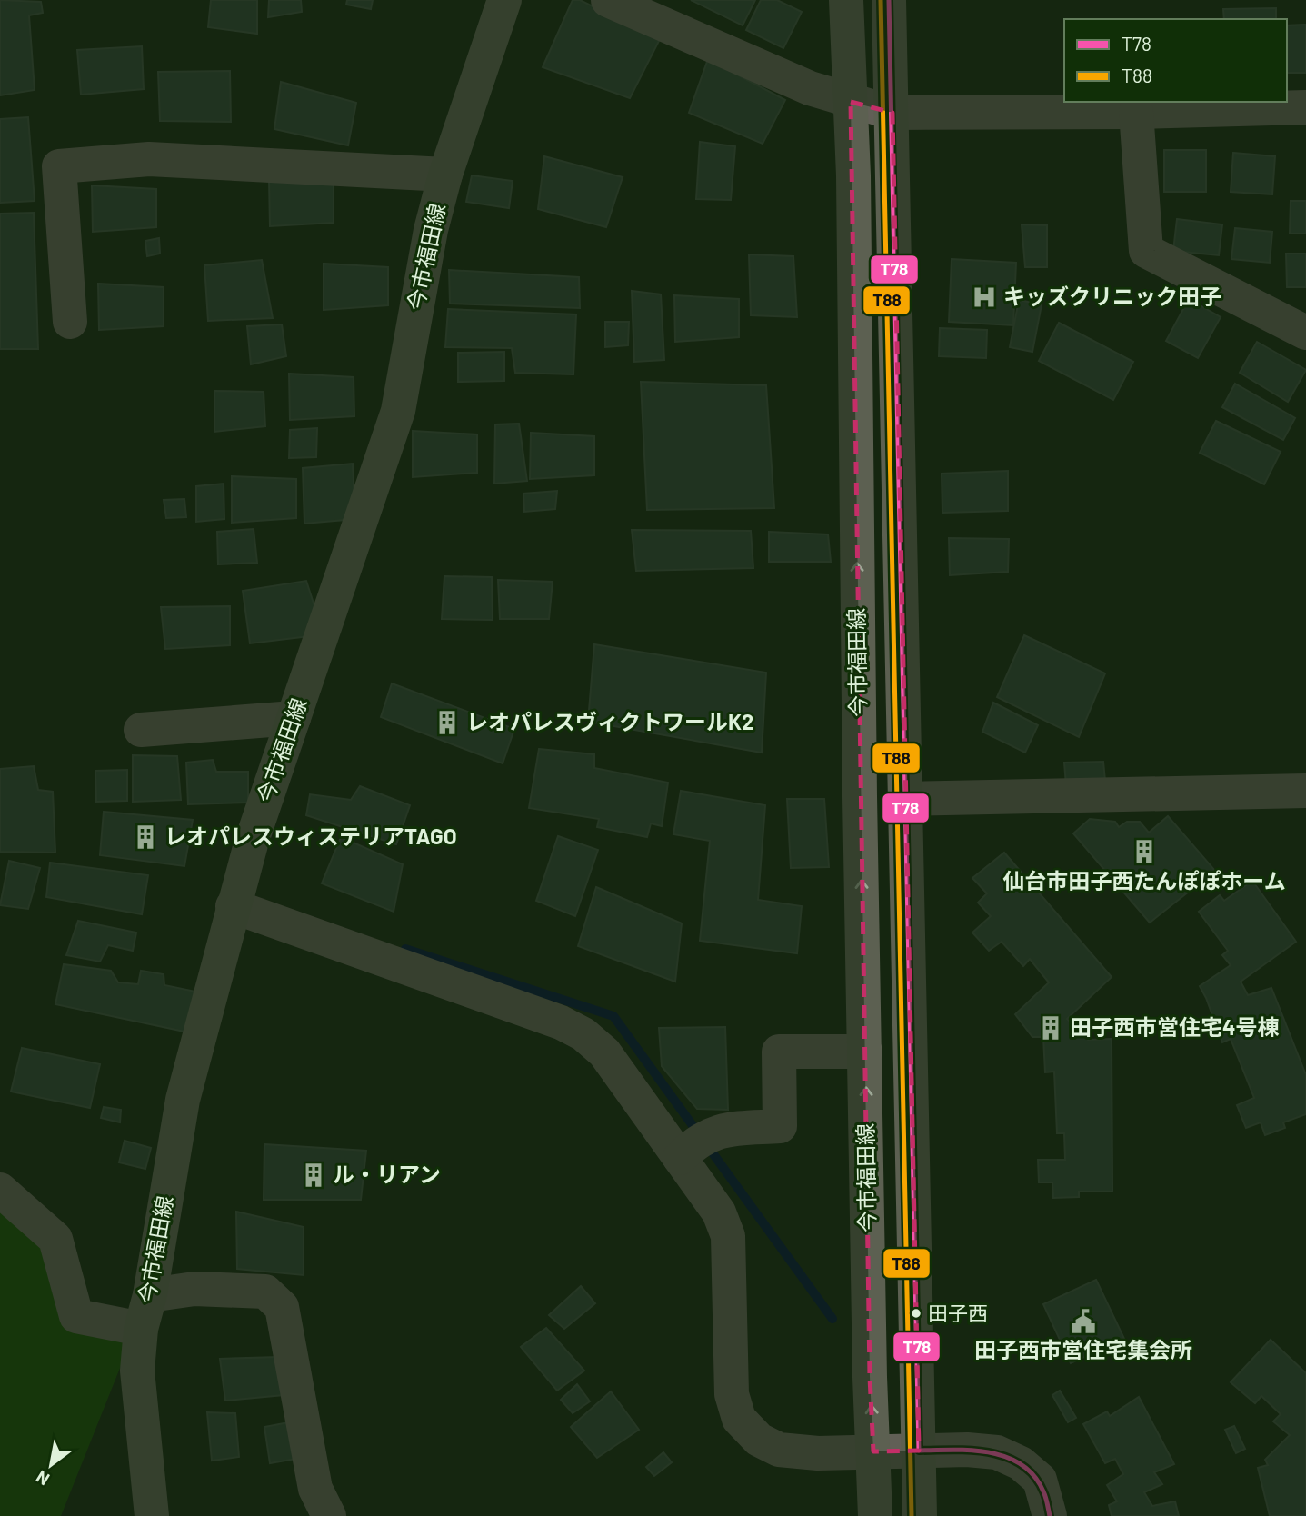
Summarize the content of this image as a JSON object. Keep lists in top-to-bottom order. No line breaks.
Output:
{"streets":{"main road":["今市福田線"]},"places":{"hospital":["キッズクリニック田子"],"building":["レオパレスヴィクトワールK2","レオパレスウィステリアTAGO","仙台市田子西たんぽぽホーム","田子西市営住宅4号棟","ル・リアン"],"other":["田子西"],"public building":["田子西市営住宅集会所"]},"lines":["transit line T78","transit line T88"],"legend":["T78","T88"],"north":"bottom left"}
